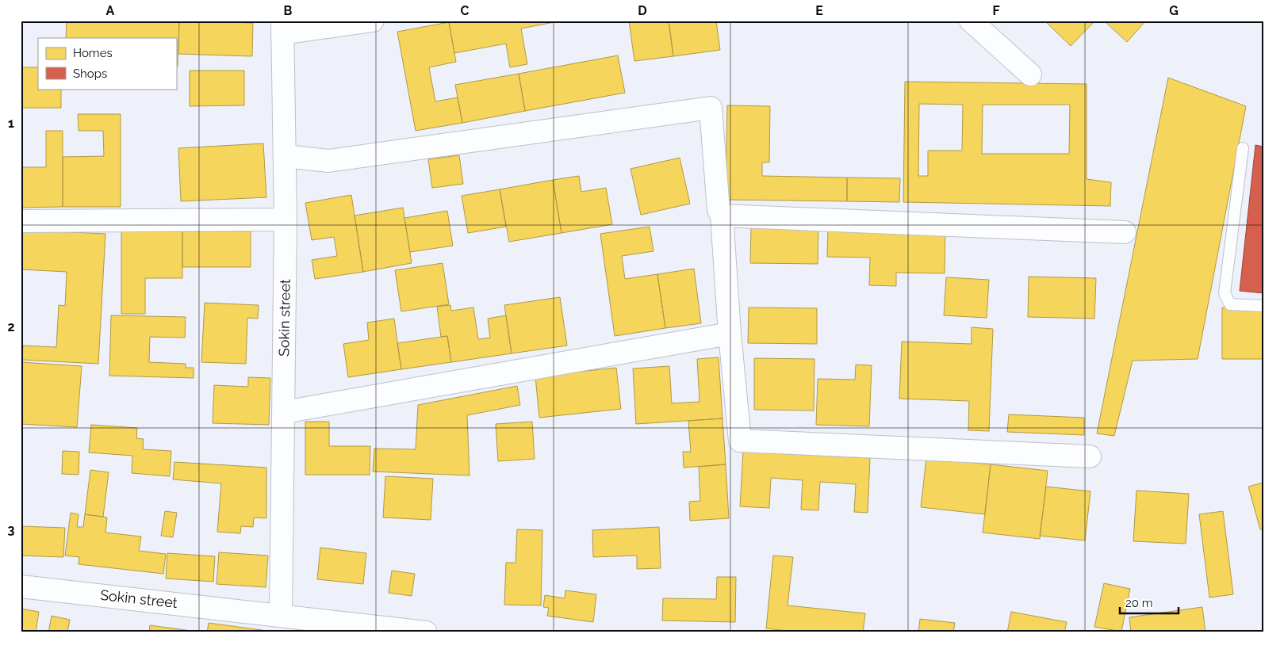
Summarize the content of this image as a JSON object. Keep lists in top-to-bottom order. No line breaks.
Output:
{"streets":{"street":["Sokin street"]},"legend":["Homes","Shops"],"scale_bar":"20 m","grid":{"columns":["A","B","C","D","E","F","G"],"rows":["1","2","3"]}}
